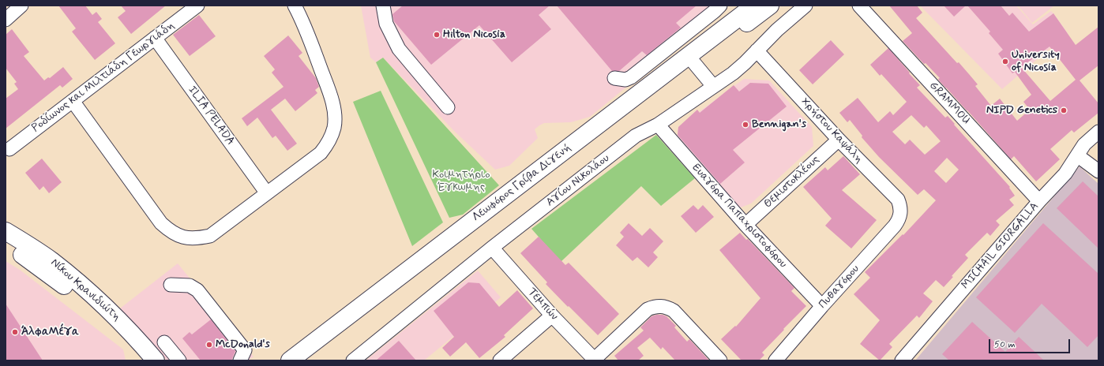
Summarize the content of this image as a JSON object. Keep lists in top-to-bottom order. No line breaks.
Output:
{"streets":{"main road":["Λεωφόρος Γρίβα Διγενή","Νίκου Κρανιδιώτη"],"street":["Ροδίωνος και Μιλτιάδη Γεωργιάδη","GRAMMOU","ILIA PELADA","Χρήστου Καψάλη","Αγίου Νικολάου","Θεμιστοκλέους","Ευαγόρα Παπαχριστοφόρου","MICHAIL GIORGALLA","Πυθαγόρου","Τεμπών"]},"crossings":[["Ροδίωνος και Μιλτιάδη Γεωργιάδη","ILIA PELADA"],["GRAMMOU","MICHAIL GIORGALLA"],["Χρήστου Καψάλη","Αγίου Νικολάου"],["Χρήστου Καψάλη","Θεμιστοκλέους"],["Χρήστου Καψάλη","Πυθαγόρου"],["Αγίου Νικολάου","Ευαγόρα Παπαχριστοφόρου"],["Αγίου Νικολάου","Τεμπών"],["Θεμιστοκλέους","Ευαγόρα Παπαχριστοφόρου"],["Ευαγόρα Παπαχριστοφόρου","Πυθαγόρου"]],"parks":["Κοιμητήριο Έγκωμης"],"places":["Hilton Nicosia","University of Nicosia","NIPD Genetics","Bennigan's","ΆλφαΜέγα","McDonald's"],"scale_bar":"50 m"}
